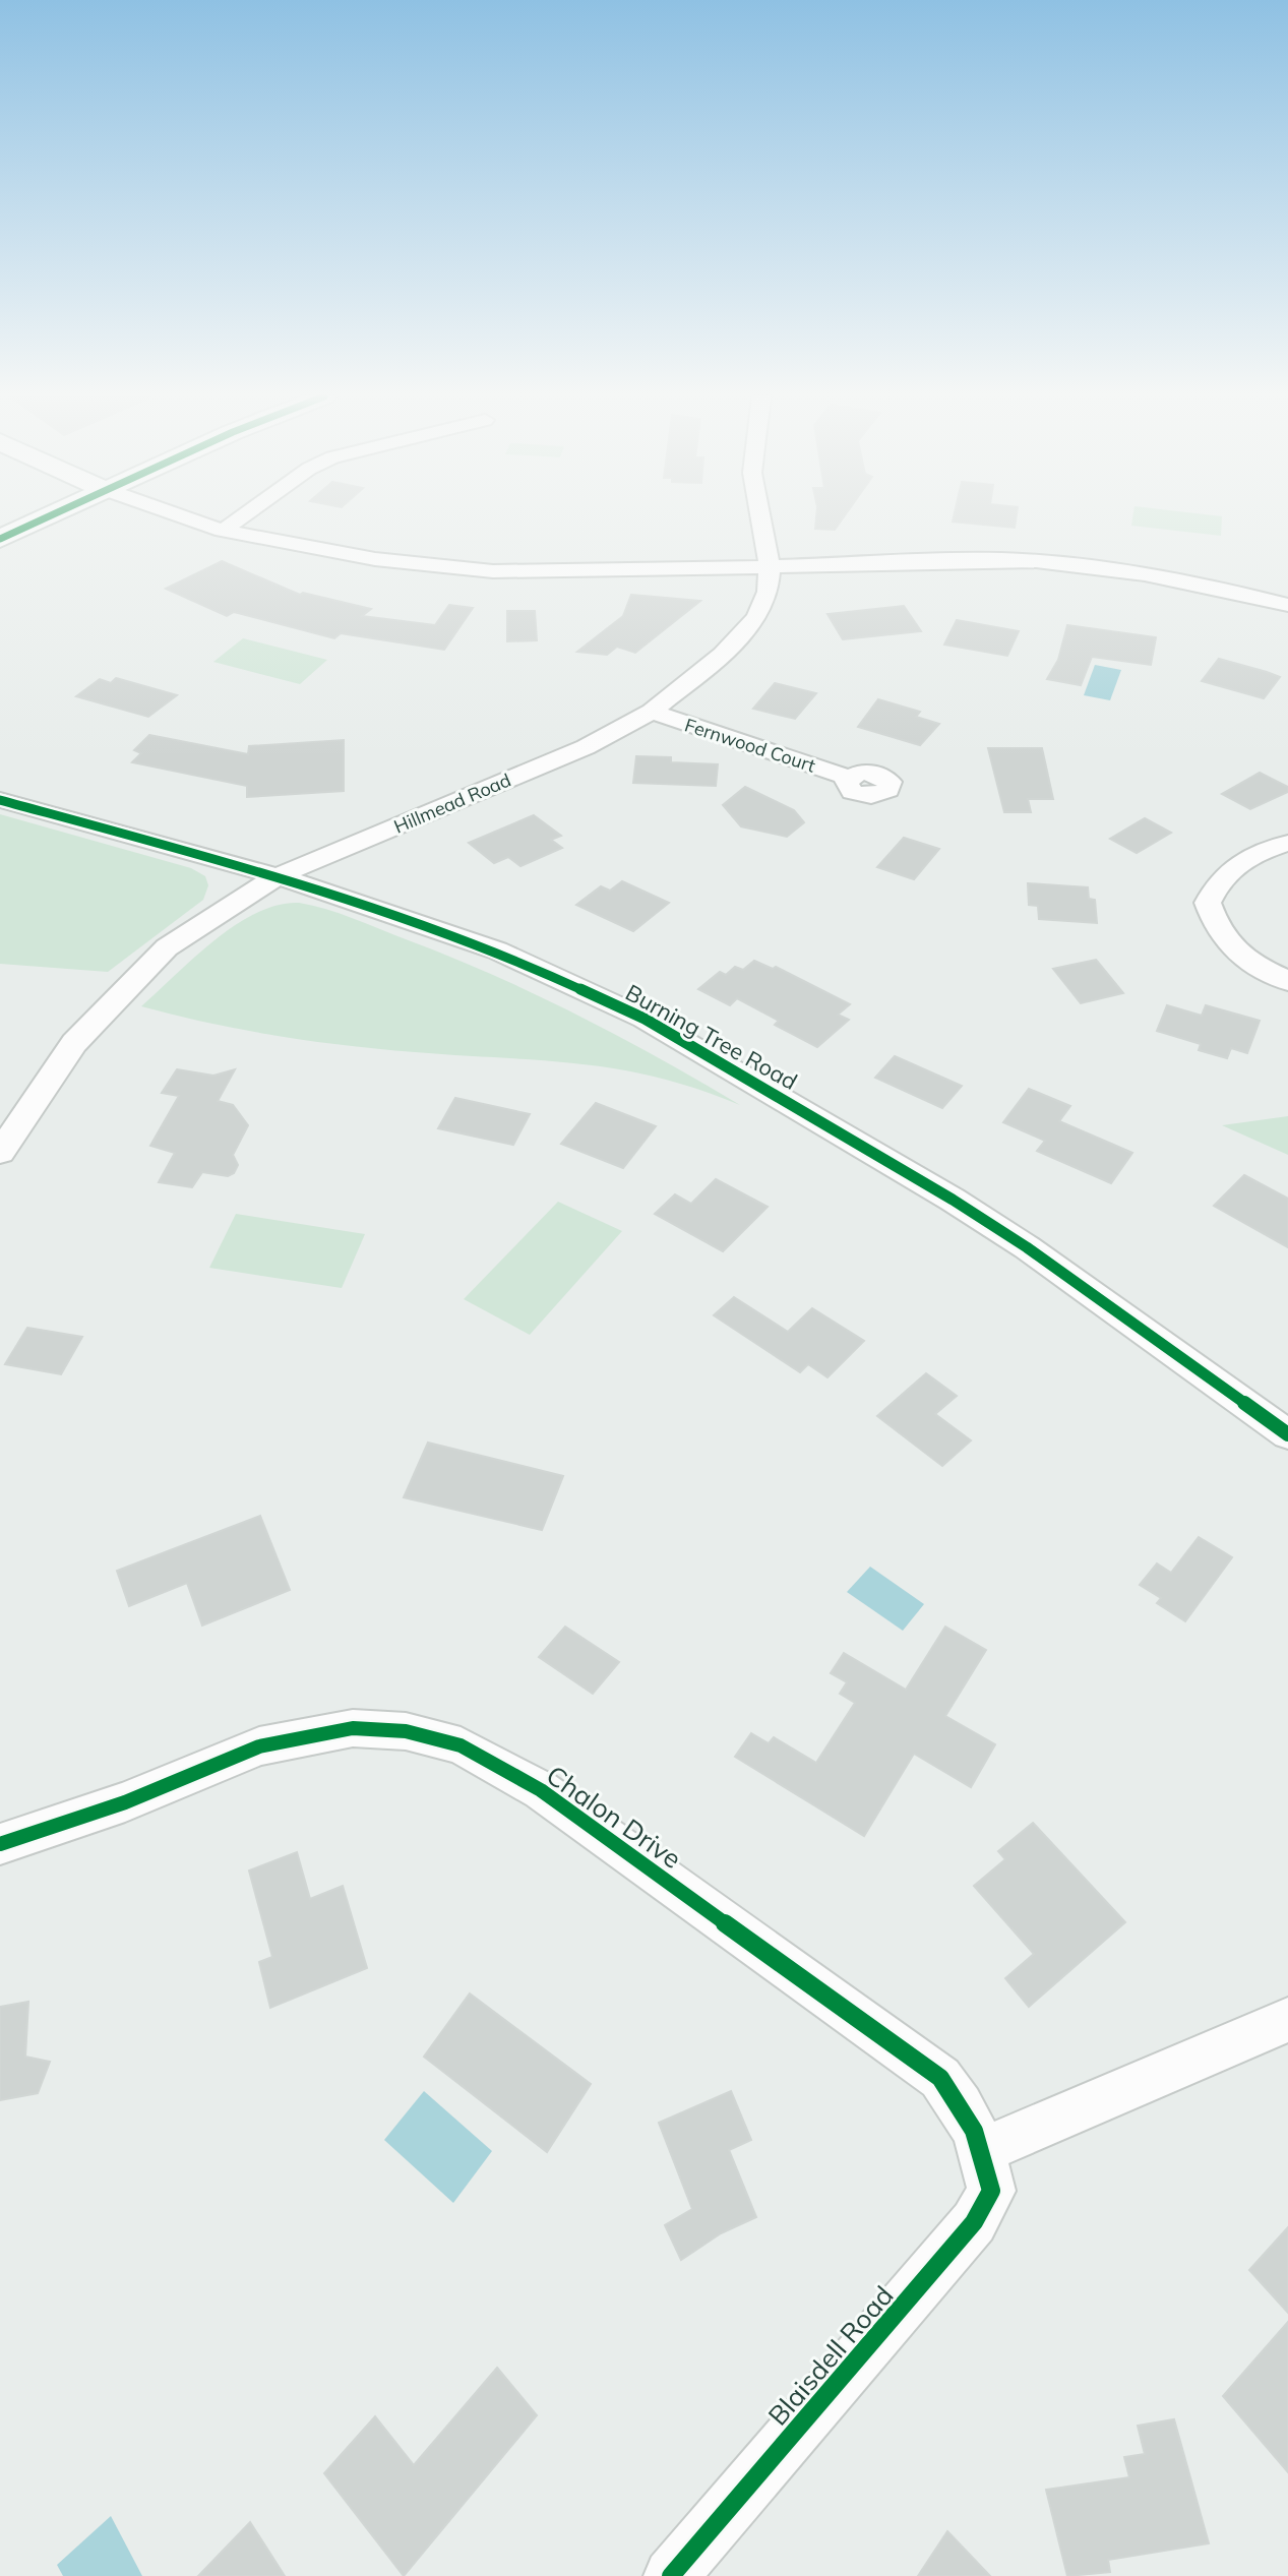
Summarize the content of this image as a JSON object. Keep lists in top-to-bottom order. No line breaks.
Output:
{"streets":{"street":["Fernwood Court","Hillmead Road","Burning Tree Road","Chalon Drive","Blaisdell Road"]},"crossings":[["Fernwood Court","Hillmead Road"],["Hillmead Road","Burning Tree Road"],["Chalon Drive","Blaisdell Road"]]}
